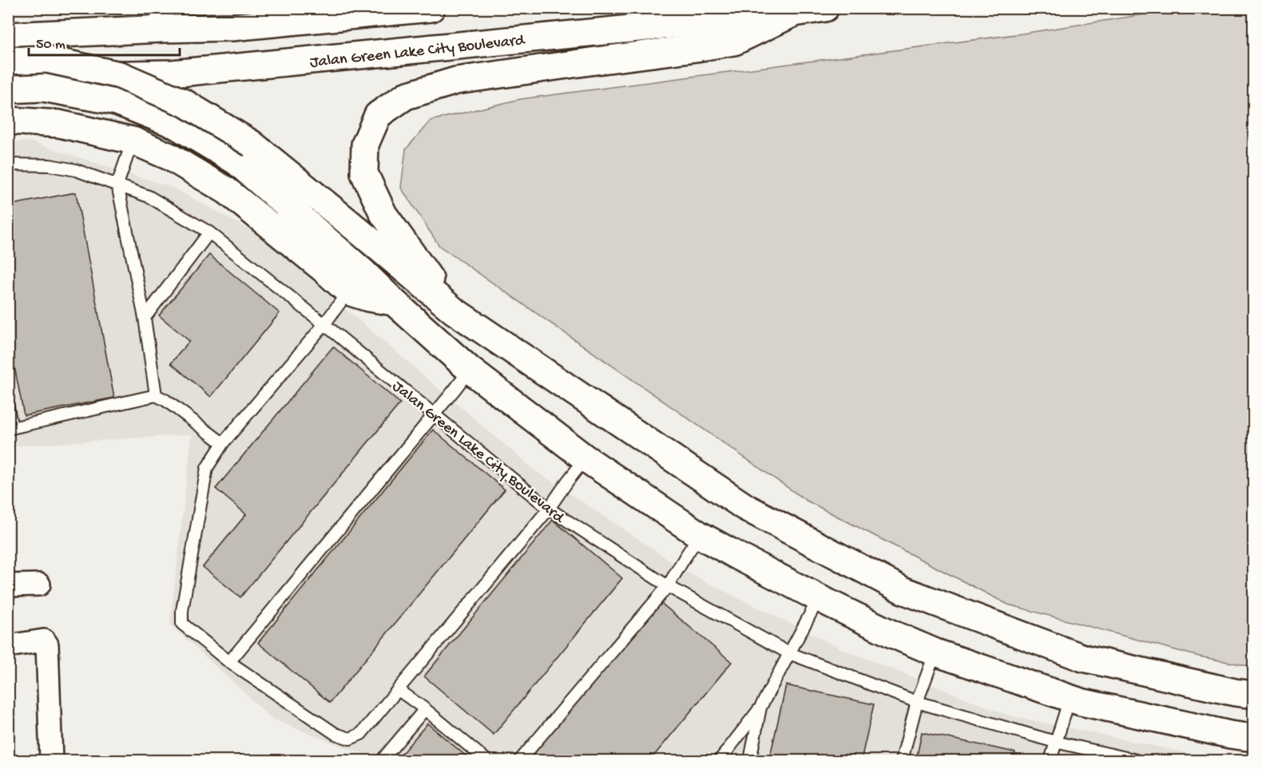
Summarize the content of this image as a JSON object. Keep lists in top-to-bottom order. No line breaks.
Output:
{"streets":{"main road":["Jalan Green Lake City Boulevard"]},"scale_bar":"50 m"}
